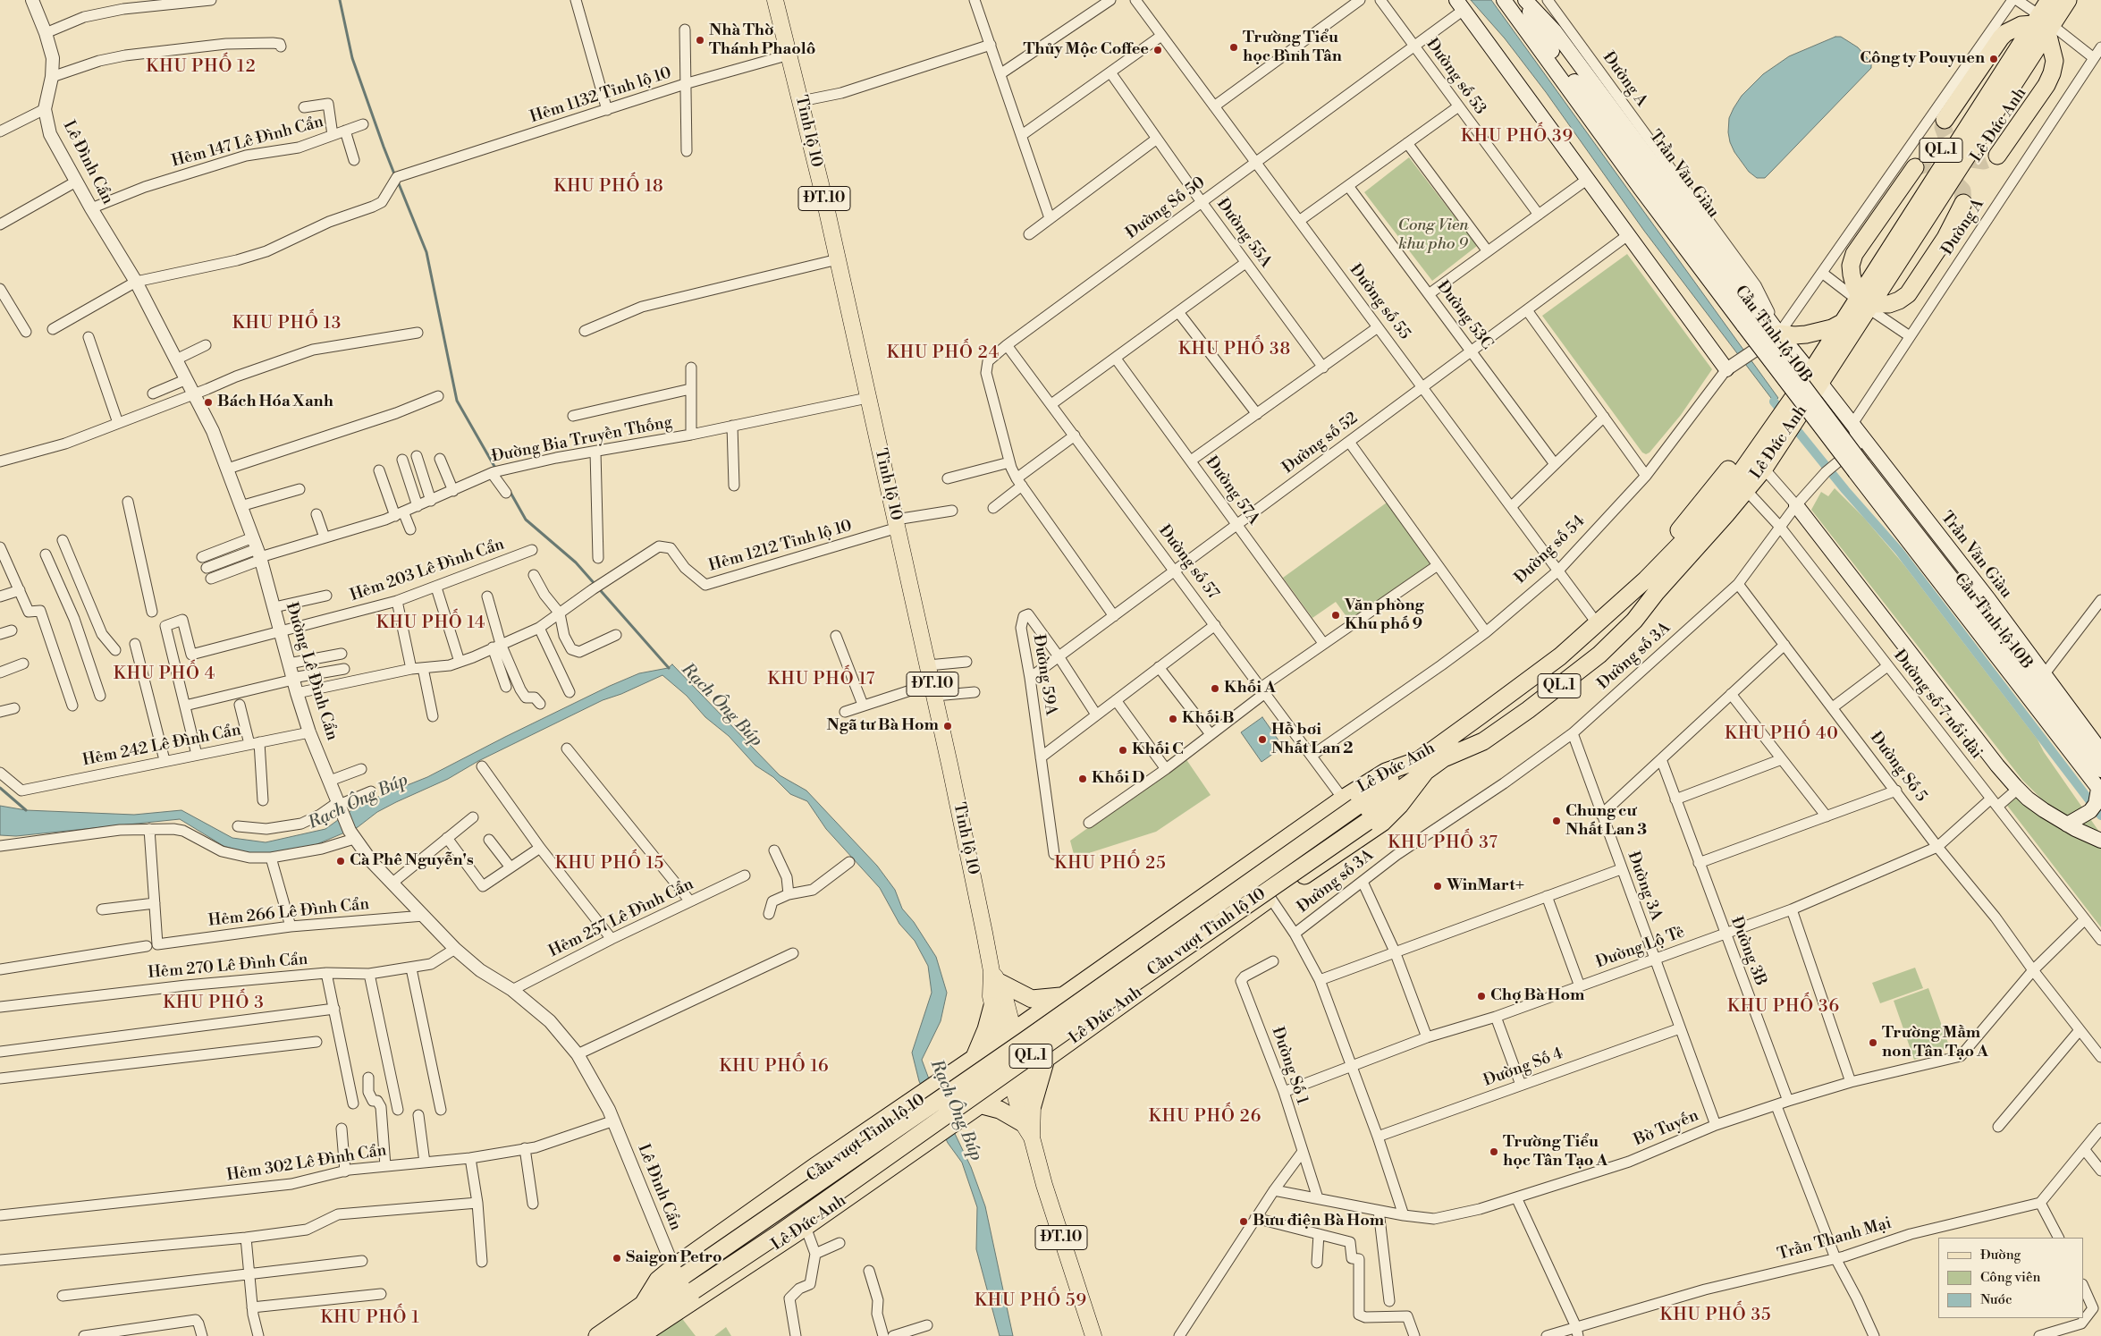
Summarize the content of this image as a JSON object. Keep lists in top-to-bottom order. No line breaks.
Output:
{"streets":{"highway":["Lê Đức Anh","QL.1","Cầu vượt Tỉnh lộ 10"],"main road":["Tỉnh lộ 10","Trần Văn Giàu","ĐT.10","Cầu Tỉnh lộ 10B"],"street":["Đường số 53","Đường A","Hẻm 1132 Tỉnh lộ 10","Hẻm 147 Lê Đình Cẩn","Lê Đình Cẩn","Đường Số 50","Đường 55A","Đường số 55","Đường 53C","Đường Bia Truyền Thống","Đường số 52","Đường 57A","Hẻm 1212 Tỉnh lộ 10","Đường số 54","Đường số 57","Hẻm 203 Lê Đình Cẩn","Đường số 3A","Đường Lê Đình Cẩn","Đường 59A","Đường số 7 nối dài","Hẻm 242 Lê Đình Cẩn","Đường Số 5","Đường 3A","Hẻm 266 Lê Đình Cẩn","Hẻm 257 Lê Đình Cẩn","Đường Lộ Tẻ","Đường 3B","Hẻm 270 Lê Đình Cẩn","Đường Số 1","Đường Số 4","Bờ Tuyến","Hẻm 302 Lê Đình Cẩn","Trần Thanh Mại"]},"crossings":[["Đường số 53","Đường Số 50"],["Đường A","Trần Văn Giàu"],["Đường A","Đường số 54"],["Đường A","Đường số 3A"],["Hẻm 1132 Tỉnh lộ 10","Tỉnh lộ 10"],["Hẻm 1132 Tỉnh lộ 10","Lê Đình Cẩn"],["Hẻm 1132 Tỉnh lộ 10","Đường Lê Đình Cẩn"],["Lê Đức Anh","Tỉnh lộ 10"],["Lê Đức Anh","Lê Đình Cẩn"],["Lê Đức Anh","Trần Văn Giàu"],["Lê Đức Anh","Đường số 55"],["Lê Đức Anh","Đường số 57"],["Lê Đức Anh","Đường số 7 nối dài"],["Lê Đức Anh","Cầu vượt Tỉnh lộ 10"],["Tỉnh lộ 10","Đường Bia Truyền Thống"],["Tỉnh lộ 10","Hẻm 1212 Tỉnh lộ 10"],["Hẻm 147 Lê Đình Cẩn","Lê Đình Cẩn"],["Lê Đình Cẩn","Đường Lê Đình Cẩn"],["Lê Đình Cẩn","Cầu vượt Tỉnh lộ 10"],["Lê Đình Cẩn","Hẻm 302 Lê Đình Cẩn"],["Trần Văn Giàu","Cầu Tỉnh lộ 10B"],["Trần Văn Giàu","Đường số 54"],["Trần Văn Giàu","Đường số 3A"],["Đường Số 50","Đường 55A"],["Đường Số 50","Đường số 55"],["Đường Số 50","Đường số 52"],["Đường Số 50","Đường số 57"],["Đường số 55","Đường số 52"],["Đường số 55","Đường số 54"],["Đường 53C","Đường số 52"],["Đường Bia Truyền Thống","Đường Lê Đình Cẩn"],["Đường số 52","Đường 57A"],["Đường số 52","Đường số 57"],["Đường số 52","Đường 59A"],["Hẻm 1212 Tỉnh lộ 10","Đường Lê Đình Cẩn"],["Đường số 54","Đường số 57"],["Đường số 57","Cầu vượt Tỉnh lộ 10"],["Hẻm 203 Lê Đình Cẩn","Đường Lê Đình Cẩn"],["Đường số 3A","Đường số 7 nối dài"],["Đường số 3A","Đường Số 5"],["Đường số 3A","Đường 3A"],["Đường Lê Đình Cẩn","Hẻm 242 Lê Đình Cẩn"],["Đường Lê Đình Cẩn","Hẻm 266 Lê Đình Cẩn"],["Đường Lê Đình Cẩn","Hẻm 257 Lê Đình Cẩn"],["Đường Lê Đình Cẩn","Hẻm 270 Lê Đình Cẩn"],["Đường Lê Đình Cẩn","Hẻm 302 Lê Đình Cẩn"],["Đường số 7 nối dài","Đường Lộ Tẻ"],["Đường số 7 nối dài","Bờ Tuyến"],["Đường Số 5","Đường Lộ Tẻ"],["Đường Số 5","Bờ Tuyến"],["Đường 3A","Đường Lộ Tẻ"],["Đường 3A","Đường Số 4"],["Đường 3A","Bờ Tuyến"],["Đường Lộ Tẻ","Đường 3B"],["Đường Lộ Tẻ","Đường Số 1"],["Đường 3B","Bờ Tuyến"],["Đường Số 1","Bờ Tuyến"]],"districts":["KHU PHỐ 12","KHU PHỐ 39","KHU PHỐ 18","KHU PHỐ 13","KHU PHỐ 38","KHU PHỐ 24","KHU PHỐ 14","KHU PHỐ 4","KHU PHỐ 17","KHU PHỐ 40","KHU PHỐ 37","KHU PHỐ 15","KHU PHỐ 25","KHU PHỐ 3","KHU PHỐ 36","KHU PHỐ 16","KHU PHỐ 26","KHU PHỐ 59","KHU PHỐ 35","KHU PHỐ 1"],"water":["Rạch Ông Búp"],"parks":["Cong Vien khu pho 9"],"places":["Nhà Thờ Thánh Phaolô","Trường Tiểu học Bình Tân","Thủy Mộc Coffee","Công ty Pouyuen","Bách Hóa Xanh","Văn phòng Khu phố 9","Khối A","Khối B","Ngã tư Bà Hom","Hồ bơi Nhất Lan 2","Khối C","Khối D","Chung cư Nhất Lan 3","Cà Phê Nguyễn's","WinMart+","Chợ Bà Hom","Trường Mầm non Tân Tạo A","Trường Tiểu học Tân Tạo A","Bưu điện Bà Hom","Saigon Petro"],"legend":["Đường","Công viên","Nước"]}
